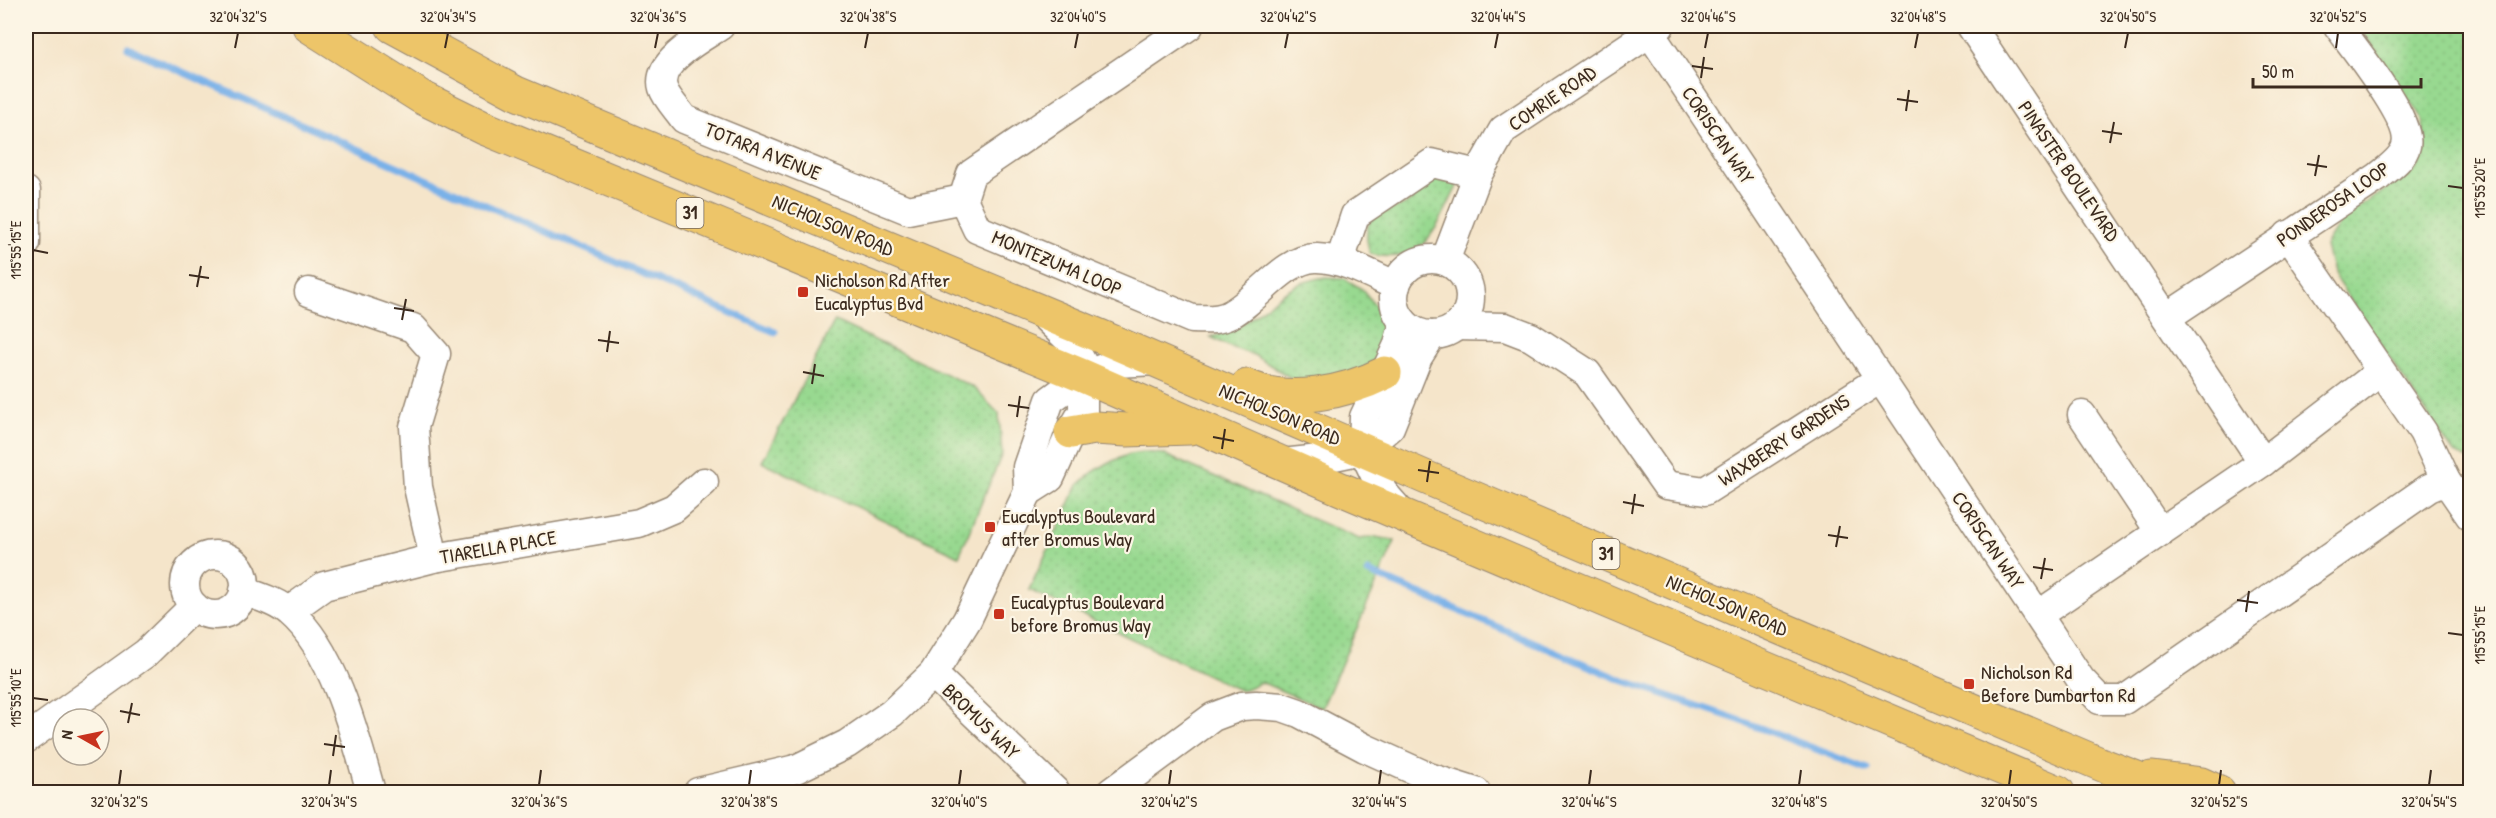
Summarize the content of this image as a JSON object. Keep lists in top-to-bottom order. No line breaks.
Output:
{"streets":{"main road":["31","NICHOLSON ROAD"],"street":["COMRIE ROAD","CORISCAN WAY","TOTARA AVENUE","PINASTER BOULEVARD","PONDEROSA LOOP","MONTEZUMA LOOP","WAXBERRY GARDENS","TIARELLA PLACE","BROMUS WAY"]},"crossings":[["COMRIE ROAD","CORISCAN WAY"],["COMRIE ROAD","MONTEZUMA LOOP"],["COMRIE ROAD","WAXBERRY GARDENS"],["CORISCAN WAY","WAXBERRY GARDENS"],["TOTARA AVENUE","MONTEZUMA LOOP"],["PINASTER BOULEVARD","PONDEROSA LOOP"],["MONTEZUMA LOOP","WAXBERRY GARDENS"]],"places":{"transit":["Nicholson Rd After Eucalyptus Bvd","Eucalyptus Boulevard after Bromus Way","Eucalyptus Boulevard before Bromus Way","Nicholson Rd Before Dumbarton Rd"]},"scale_bar":"50 m","north":"left","coordinates":["32°04'32\"S","32°04'34\"S","32°04'36\"S","32°04'38\"S","32°04'40\"S","32°04'42\"S","32°04'44\"S","32°04'46\"S","32°04'48\"S","32°04'50\"S","32°04'52\"S","115°55'20\"E","115°55'15\"E","115°55'10\"E","32°04'54\"S"]}
